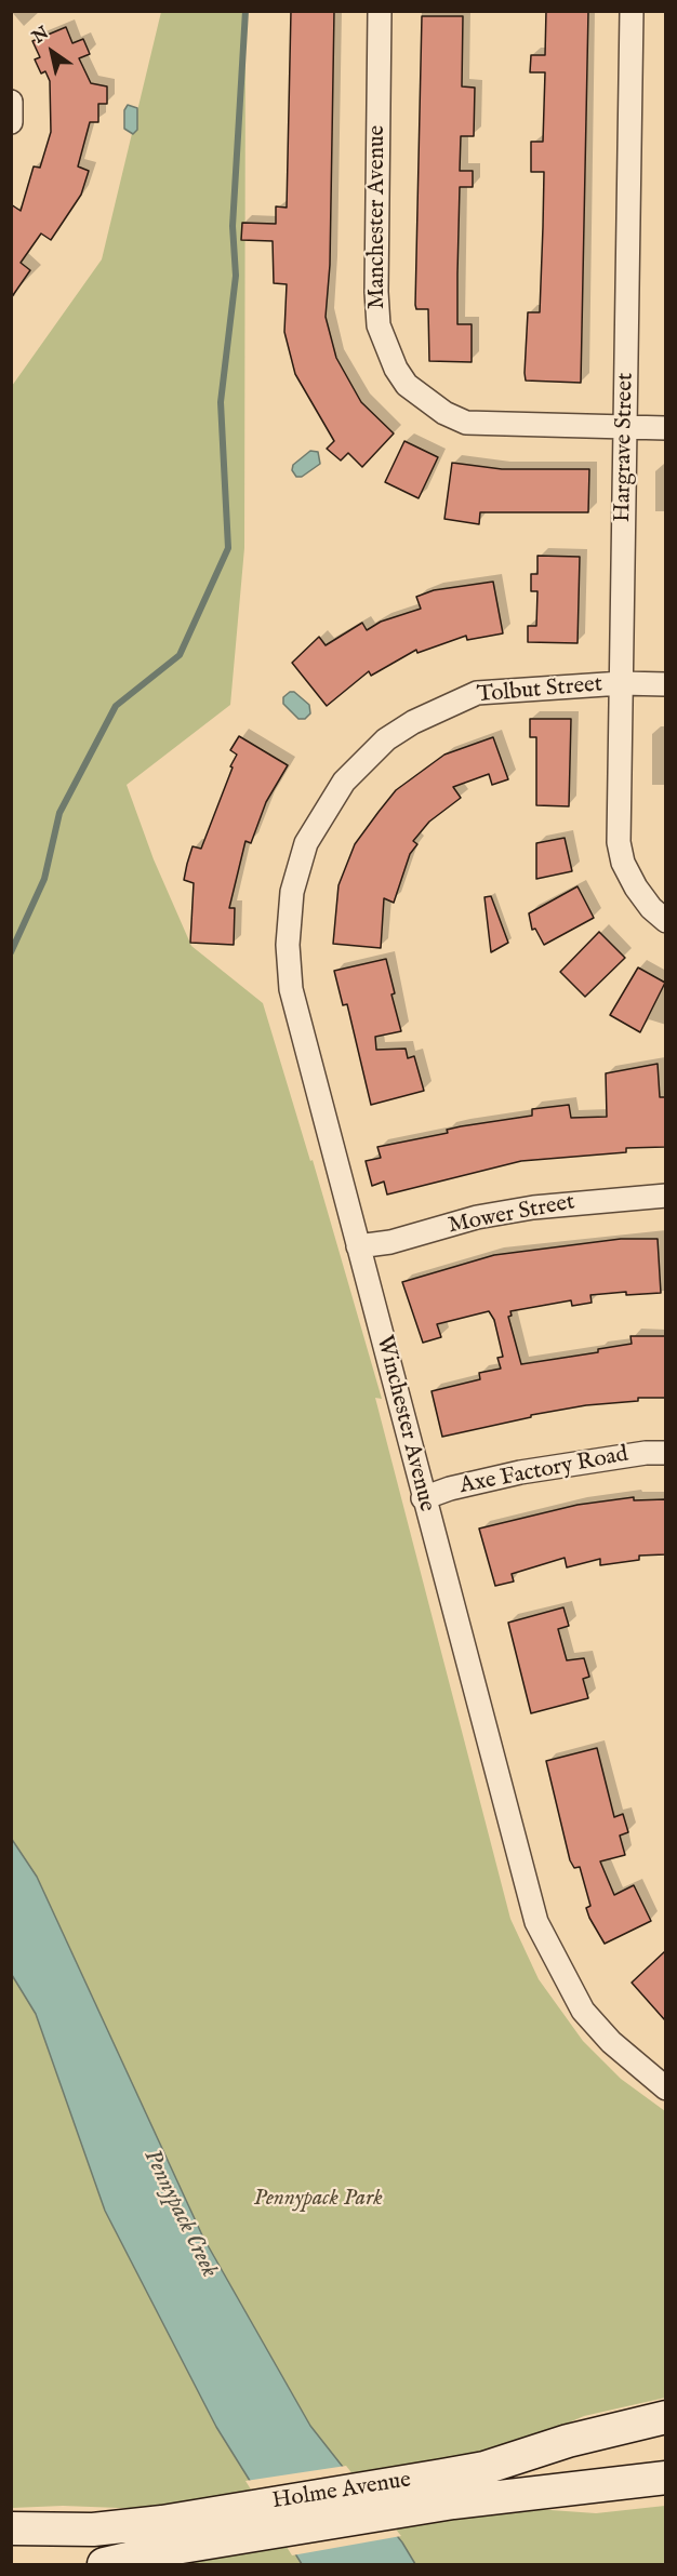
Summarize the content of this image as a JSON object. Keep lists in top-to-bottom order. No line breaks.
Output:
{"streets":{"main road":["Holme Avenue"],"street":["Manchester Avenue","Hargrave Street","Tolbut Street","Mower Street","Winchester Avenue","Axe Factory Road"]},"crossings":[["Manchester Avenue","Hargrave Street"],["Hargrave Street","Tolbut Street"],["Tolbut Street","Winchester Avenue"],["Mower Street","Winchester Avenue"],["Winchester Avenue","Axe Factory Road"]],"water":["Pennypack Creek"],"parks":["Pennypack Park"],"north":"top left"}
